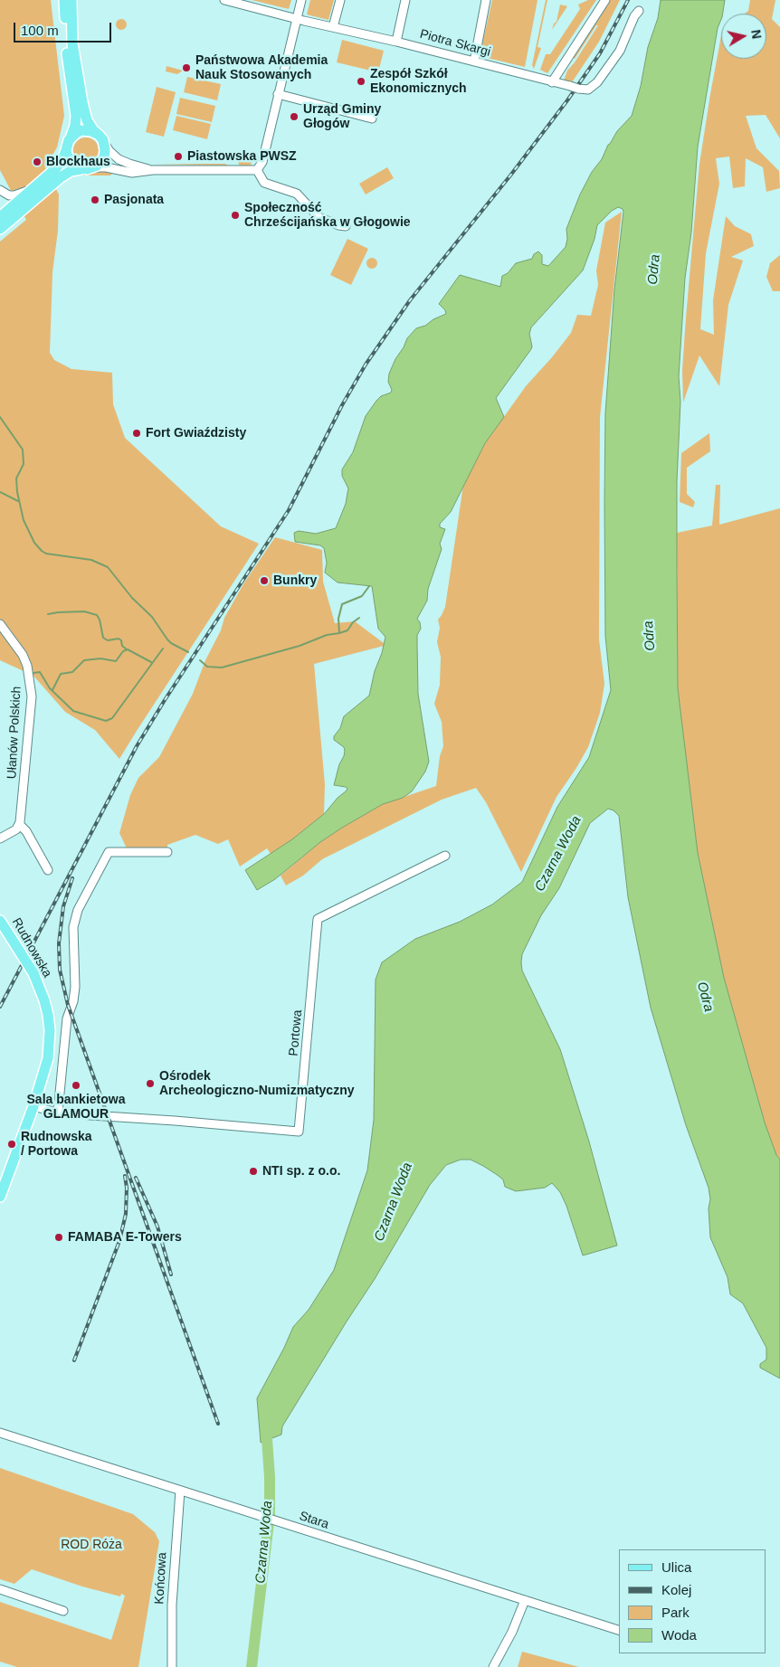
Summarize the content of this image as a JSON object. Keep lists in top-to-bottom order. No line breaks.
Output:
{"streets":{"main road":["Rudnowska"],"street":["Piotra Skargi","Ułanów Polskich","Portowa","Stara","Końcowa"]},"crossings":[["Rudnowska","Portowa"],["Stara","Końcowa"]],"water":["Odra","Czarna Woda"],"parks":["ROD Róża"],"places":["Państwowa Akademia Nauk Stosowanych","Zespół Szkół Ekonomicznych","Urząd Gminy Głogów","Piastowska PWSZ","Blockhaus","Pasjonata","Społeczność Chrześcijańska w Głogowie","Fort Gwiaździsty","Bunkry","Ośrodek Archeologiczno-Numizmatyczny","Sala bankietowa GLAMOUR","Rudnowska / Portowa","NTI sp. z o.o.","FAMABA E-Towers"],"legend":["Ulica","Kolej","Park","Woda"],"scale_bar":"100 m","north":"right"}
